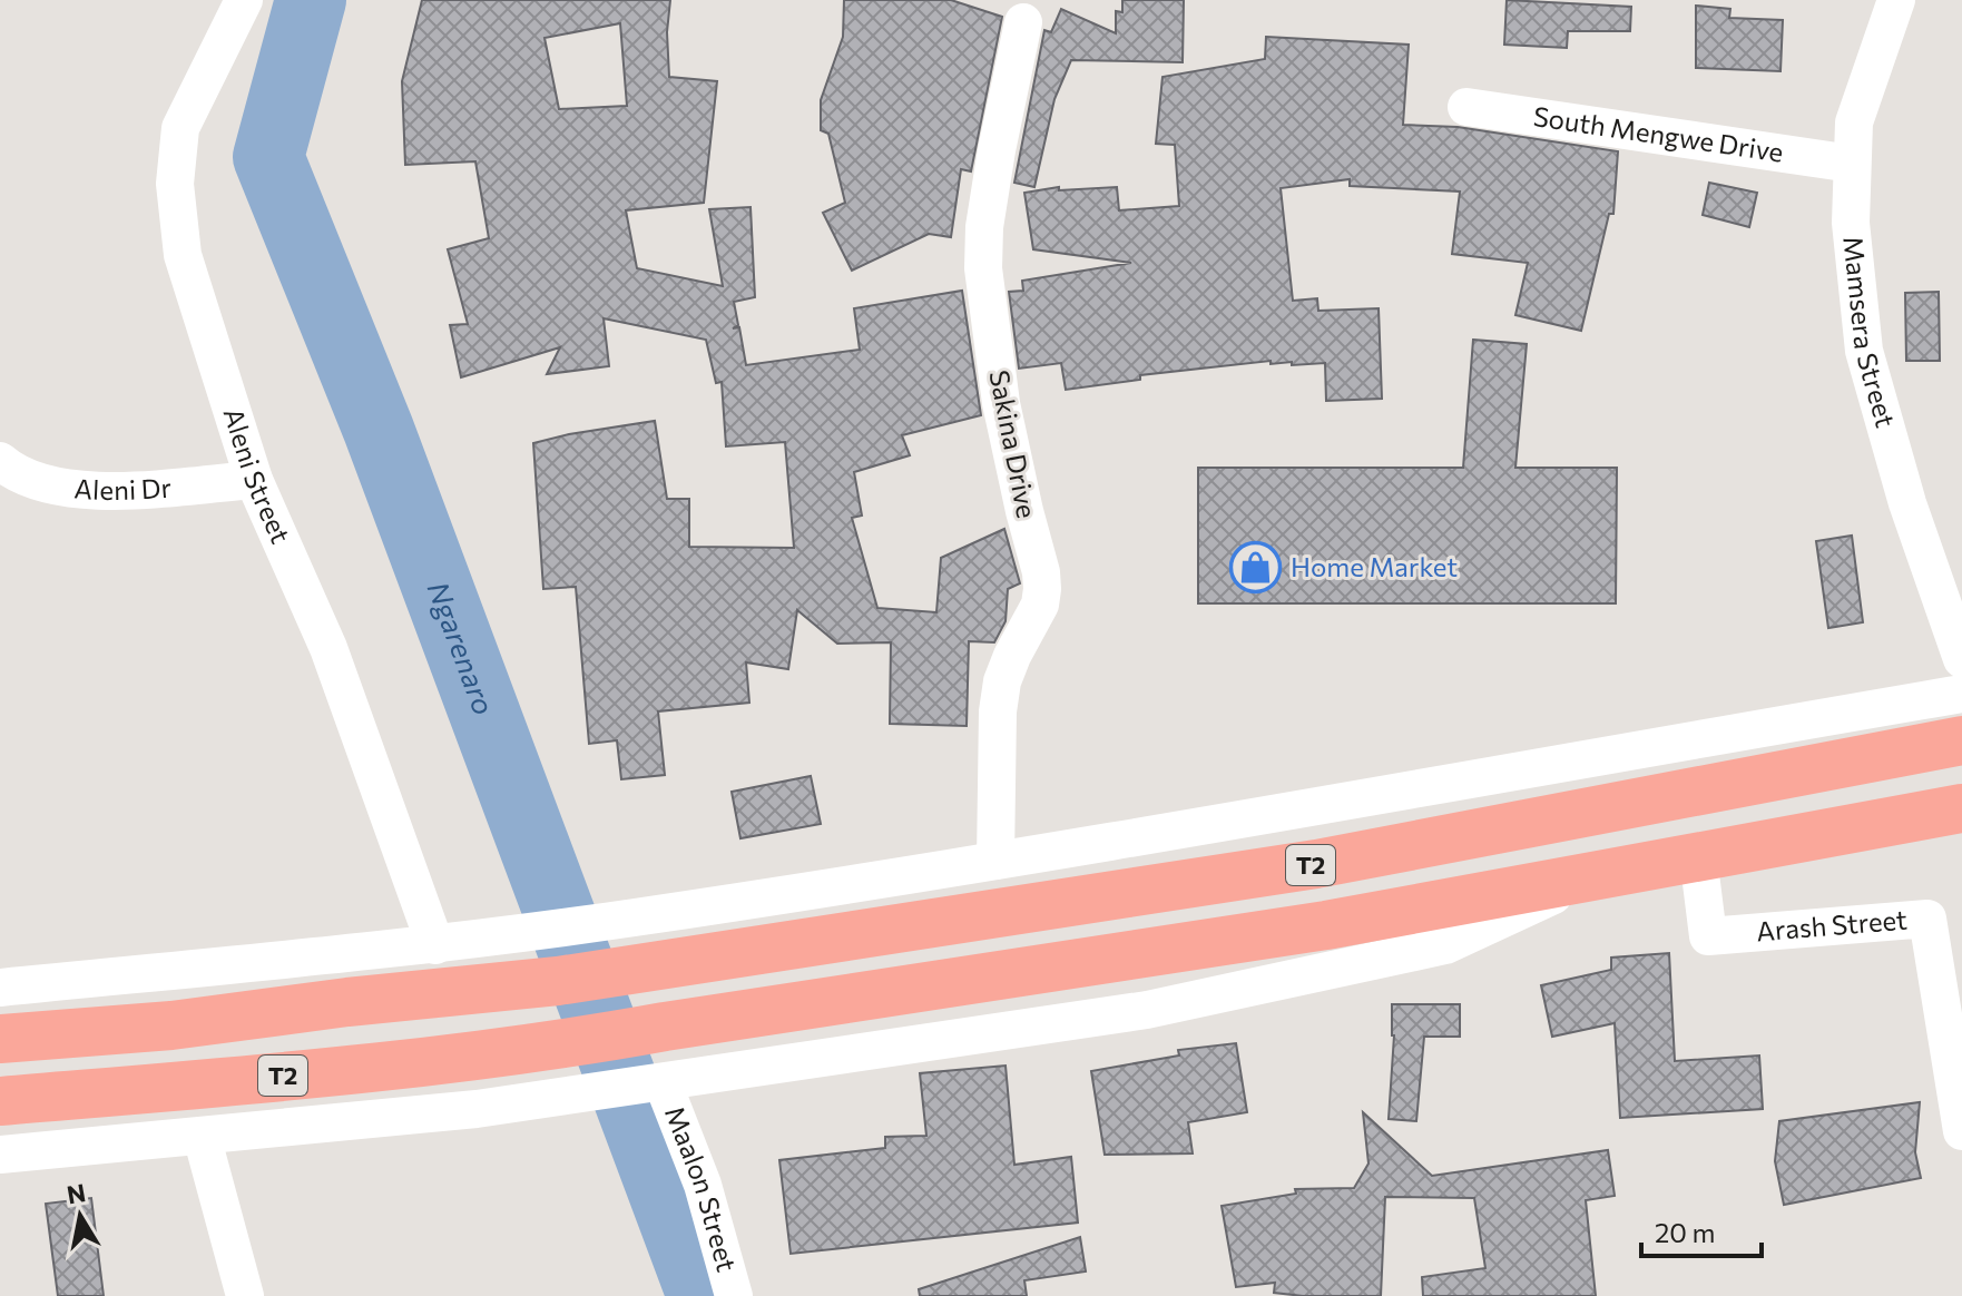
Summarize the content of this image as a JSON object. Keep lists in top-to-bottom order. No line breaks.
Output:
{"streets":{"highway":["T2"],"street":["South Mengwe Drive","Mamsera Street","Sakina Drive","Aleni Street","Aleni Dr","Arash Street","Maalon Street"]},"crossings":[["South Mengwe Drive","Mamsera Street"],["Aleni Street","Aleni Dr"],["T2","Arash Street"]],"water":["Ngarenaro"],"places":{"shop":["Home Market"]},"scale_bar":"20 m","north":"top"}
